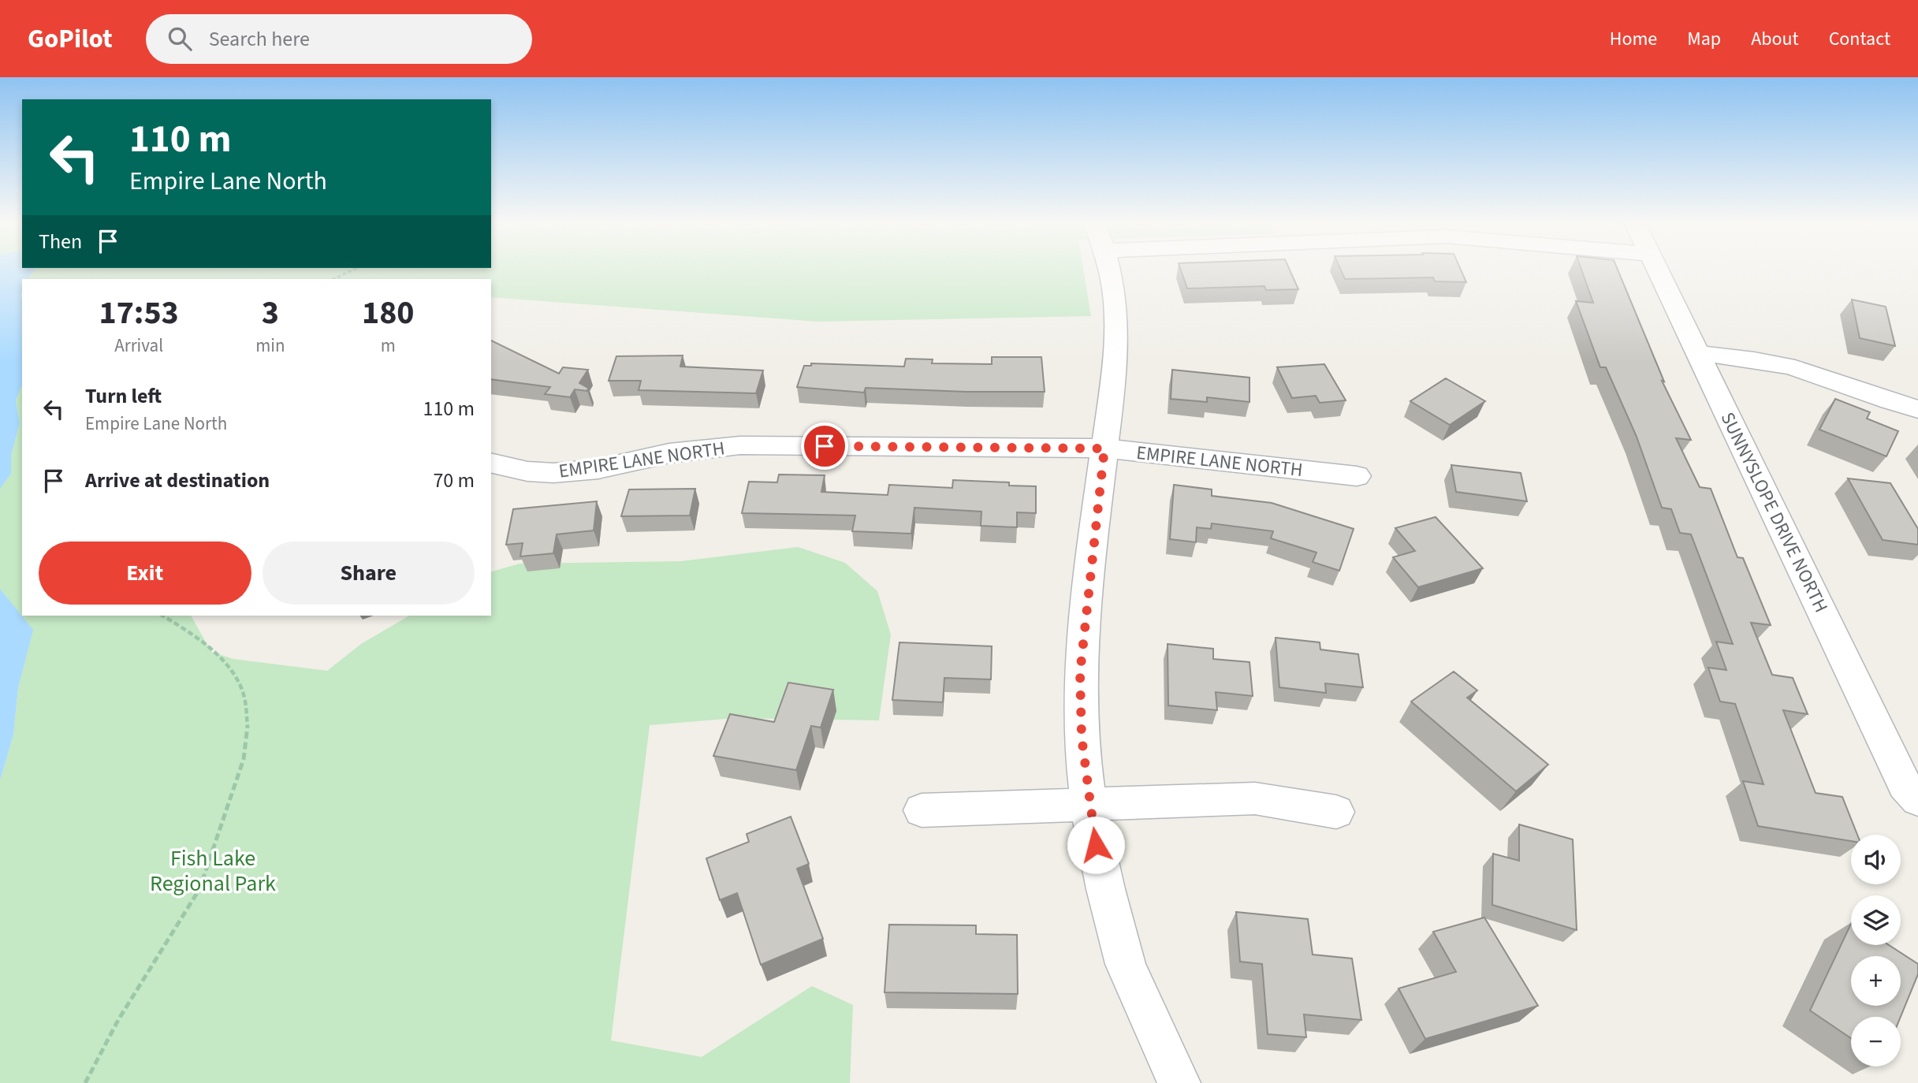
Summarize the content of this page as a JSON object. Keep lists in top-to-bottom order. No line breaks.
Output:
{"streets":{"street":["EMPIRE LANE NORTH","SUNNYSLOPE DRIVE NORTH"]},"parks":["Fish Lake Regional Park"],"page":{"header":"GoPilot","search":"Search here","nav":["Home","Map","About","Contact"],"turn":["110 m","Empire Lane North"],"then":"Then","eta":["17:53","Arrival","3","min","180","m"],"list":[{"name":"Turn left","note":"Empire Lane North","value":"110 m"},{"name":"Arrive at destination","value":"70 m"}],"buttons":["Exit","Share"],"map_buttons":["+","−"]}}
